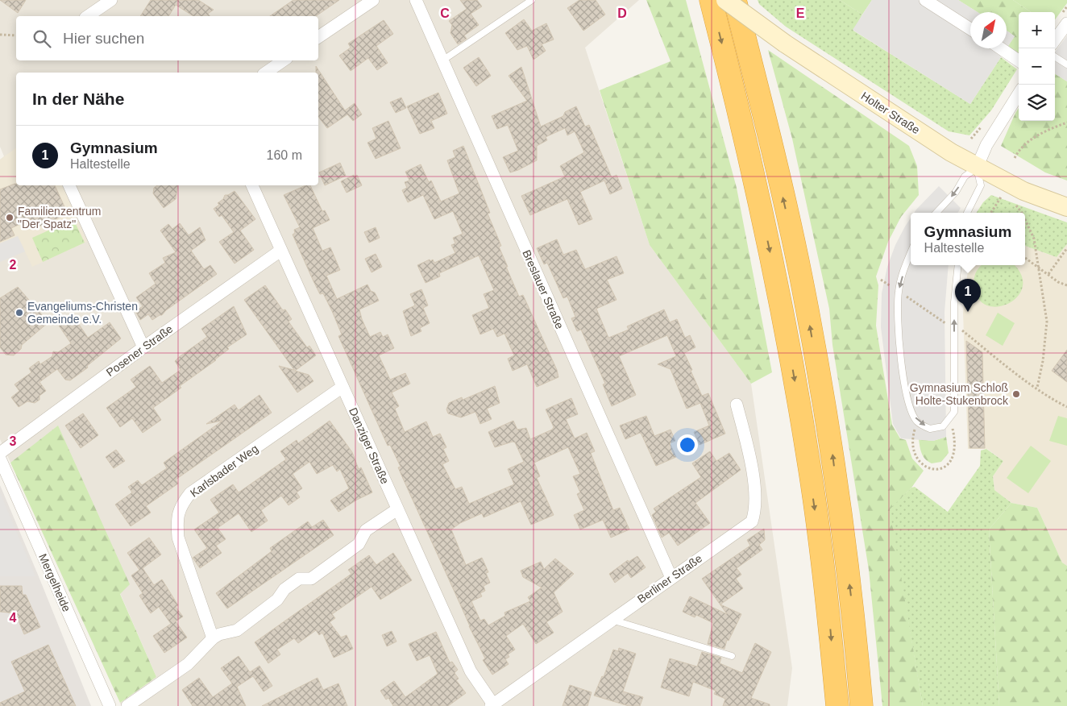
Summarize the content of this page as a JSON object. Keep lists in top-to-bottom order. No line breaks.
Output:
{"streets":{"street":["Holter Straße","Breslauer Straße","Posener Straße","Danziger Straße","Karlsbader Weg","Berliner Straße","Mergelheide"]},"crossings":[["Breslauer Straße","Berliner Straße"],["Posener Straße","Danziger Straße"],["Danziger Straße","Karlsbader Weg"],["Danziger Straße","Berliner Straße"]],"places":["Familienzentrum \"Der Spatz\"","Evangeliums-Christen Gemeinde e.V.","Gymnasium Schloß Holte-Stukenbrock"],"north":"top right","page":{"map_buttons":["+","−"],"search":"Hier suchen","heading":"In der Nähe","list":[{"mark":"1","name":"Gymnasium","note":"Haltestelle","value":"160 m"}],"popup":["Gymnasium","Haltestelle"],"pins":"1"},"grid":{"columns":["C","D","E"],"rows":["2","3","4"]}}
